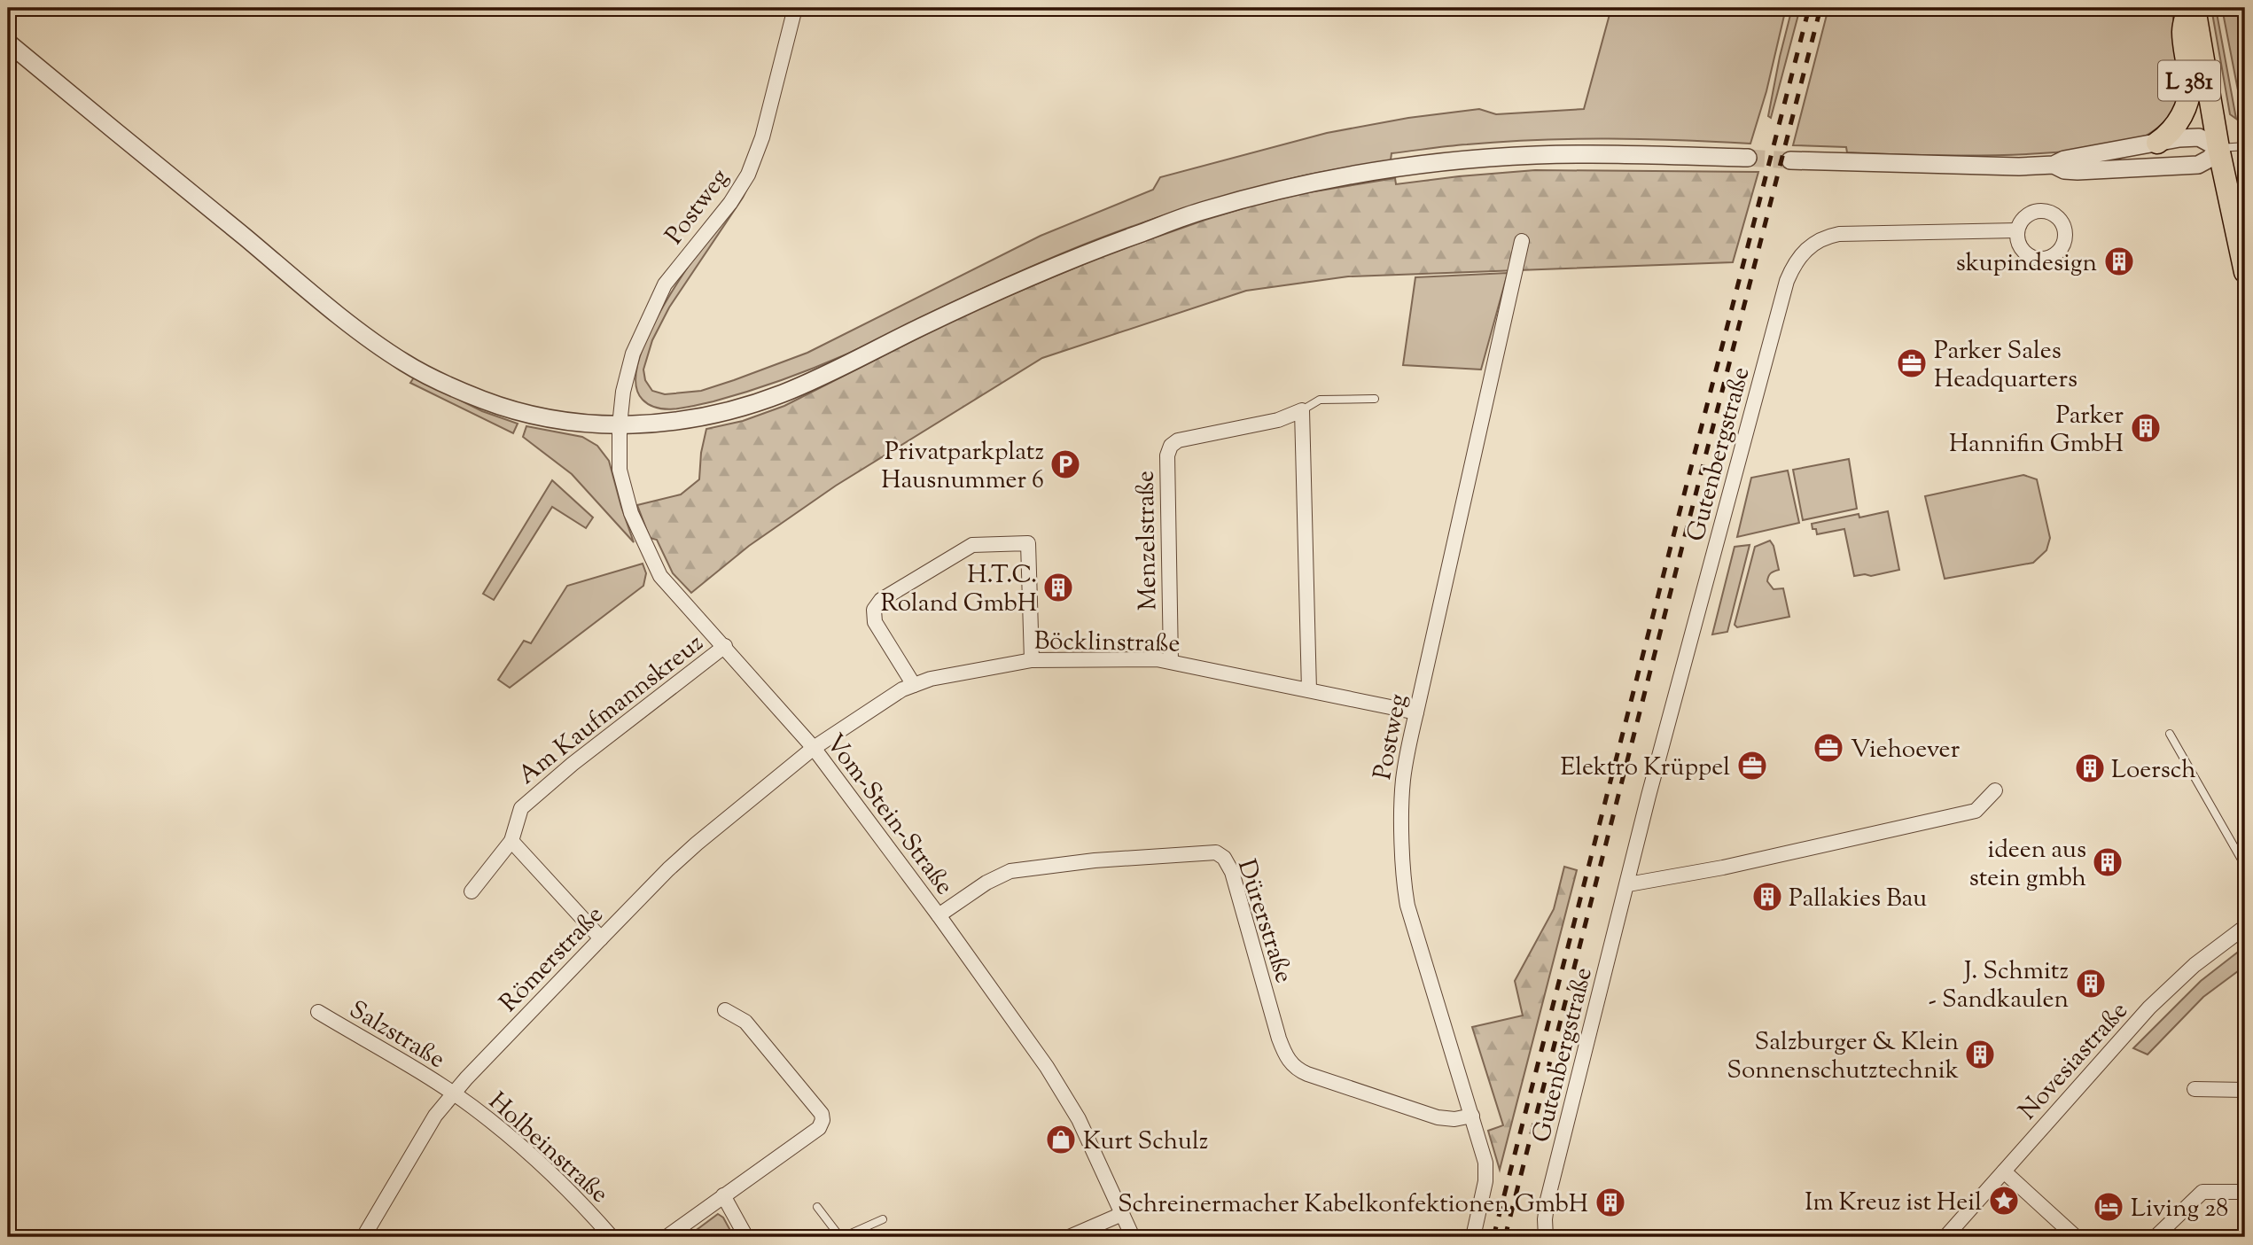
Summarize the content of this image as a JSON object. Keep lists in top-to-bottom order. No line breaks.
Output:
{"streets":{"main road":["L 381"],"street":["Postweg","Gutenbergstraße","Menzelstraße","Böcklinstraße","Am Kaufmannskreuz","Vom-Stein-Straße","Dürerstraße","Römerstraße","Salzstraße","Novesiastraße","Holbeinstraße"]},"crossings":[["Postweg","Böcklinstraße"],["Postweg","Vom-Stein-Straße"],["Postweg","Dürerstraße"],["Menzelstraße","Böcklinstraße"],["Böcklinstraße","Vom-Stein-Straße"],["Böcklinstraße","Römerstraße"],["Am Kaufmannskreuz","Vom-Stein-Straße"],["Vom-Stein-Straße","Dürerstraße"],["Vom-Stein-Straße","Römerstraße"],["Römerstraße","Salzstraße"],["Römerstraße","Holbeinstraße"],["Salzstraße","Holbeinstraße"]],"places":{"building":["skupindesign","Parker Hannifin GmbH","H.T.C. Roland GmbH","Loersch","ideen aus stein gmbh","Pallakies Bau","J. Schmitz - Sandkaulen","Salzburger & Klein Sonnenschutztechnik","Schreinermacher Kabelkonfektionen GmbH"],"office":["Parker Sales Headquarters","Viehoever","Elektro Krüppel"],"parking":["Privatparkplatz Hausnummer 6"],"shop":["Kurt Schulz"],"place":["Im Kreuz ist Heil"],"hotel":["Living 28"]}}
